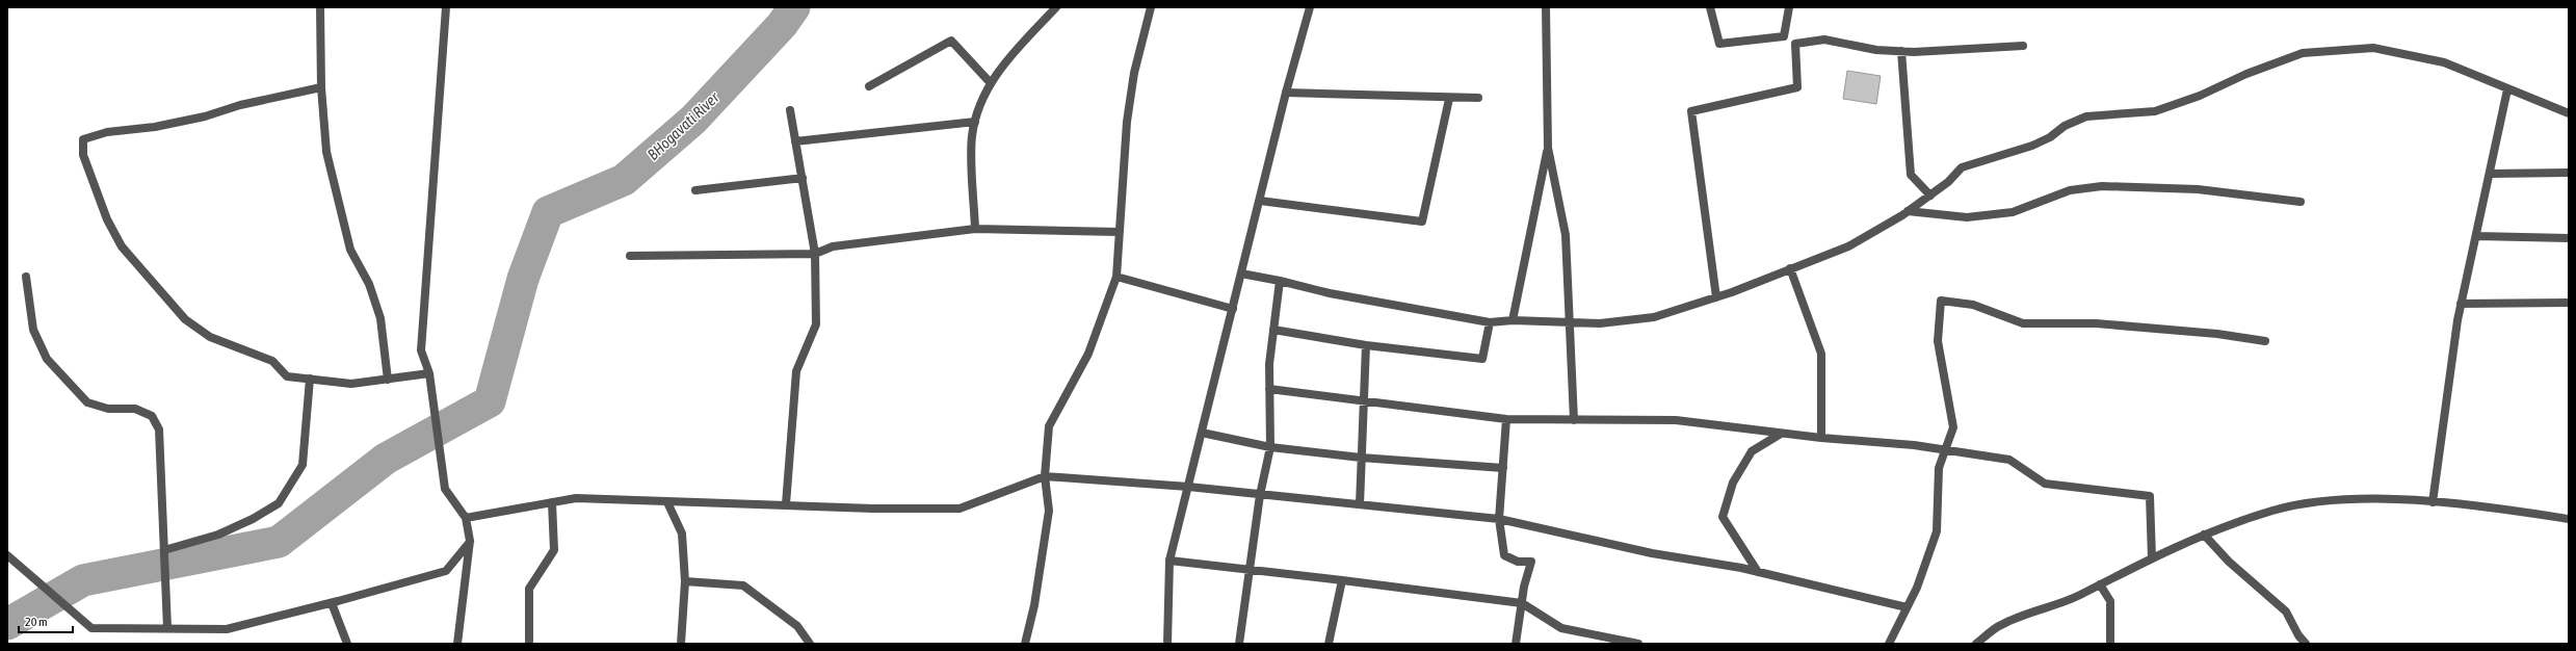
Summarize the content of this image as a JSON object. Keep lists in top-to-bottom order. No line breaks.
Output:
{"water":["BHogavati River"],"scale_bar":"20 m"}
